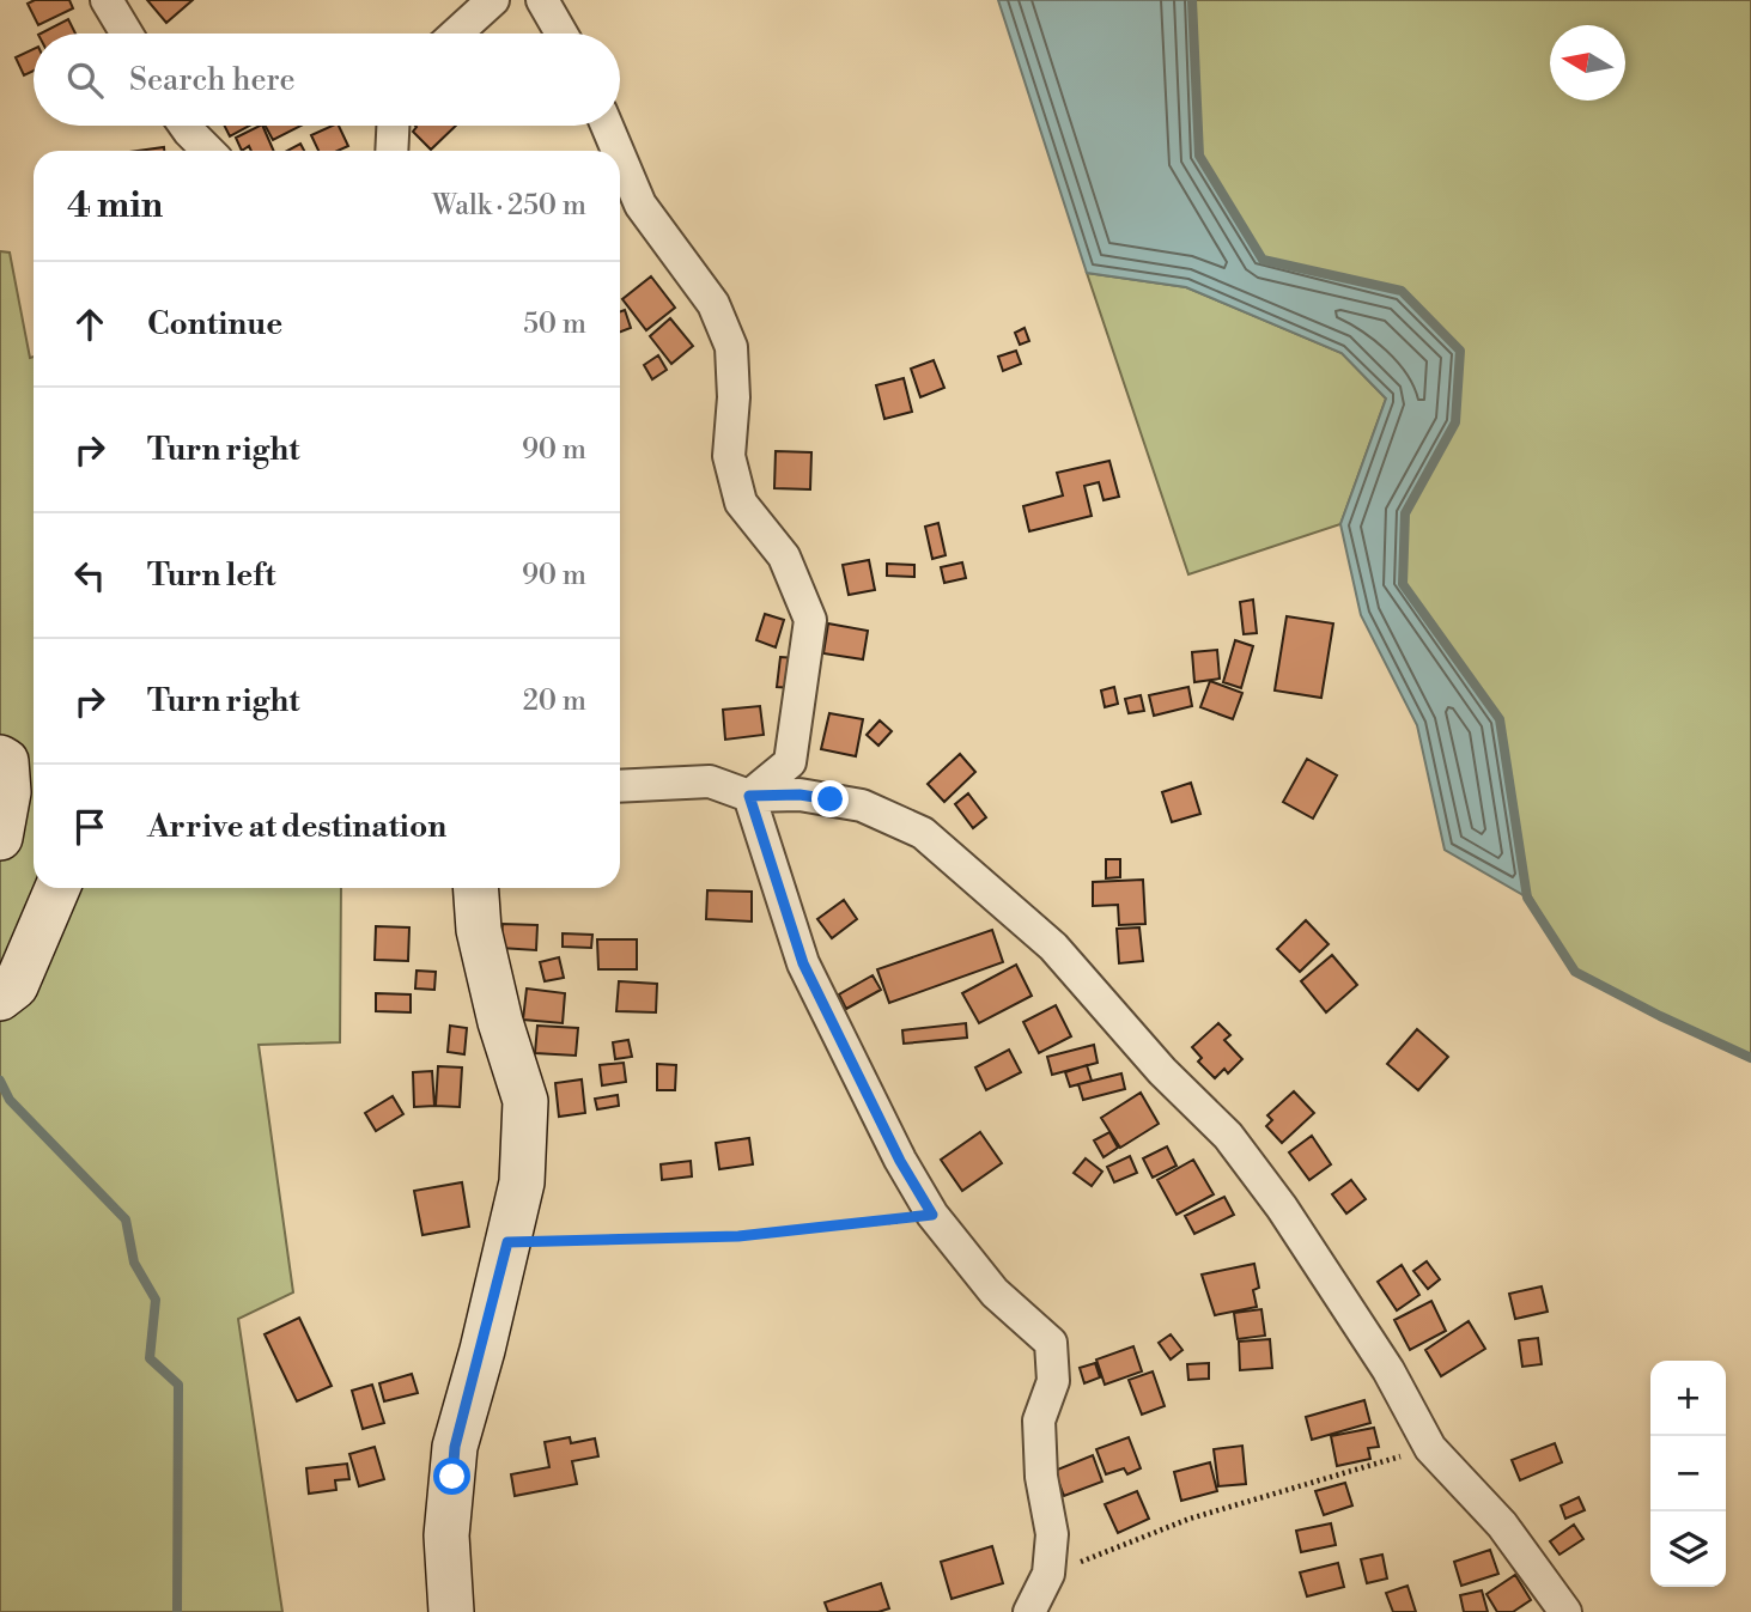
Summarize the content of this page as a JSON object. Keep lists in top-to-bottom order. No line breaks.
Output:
{"north":"left","page":{"search":"Search here","heading":["4 min","Walk · 250 m"],"list":[["Continue","50 m"],["Turn right","90 m"],["Turn left","90 m"],["Turn right","20 m"],"Arrive at destination"],"map_buttons":["+","−"]}}
